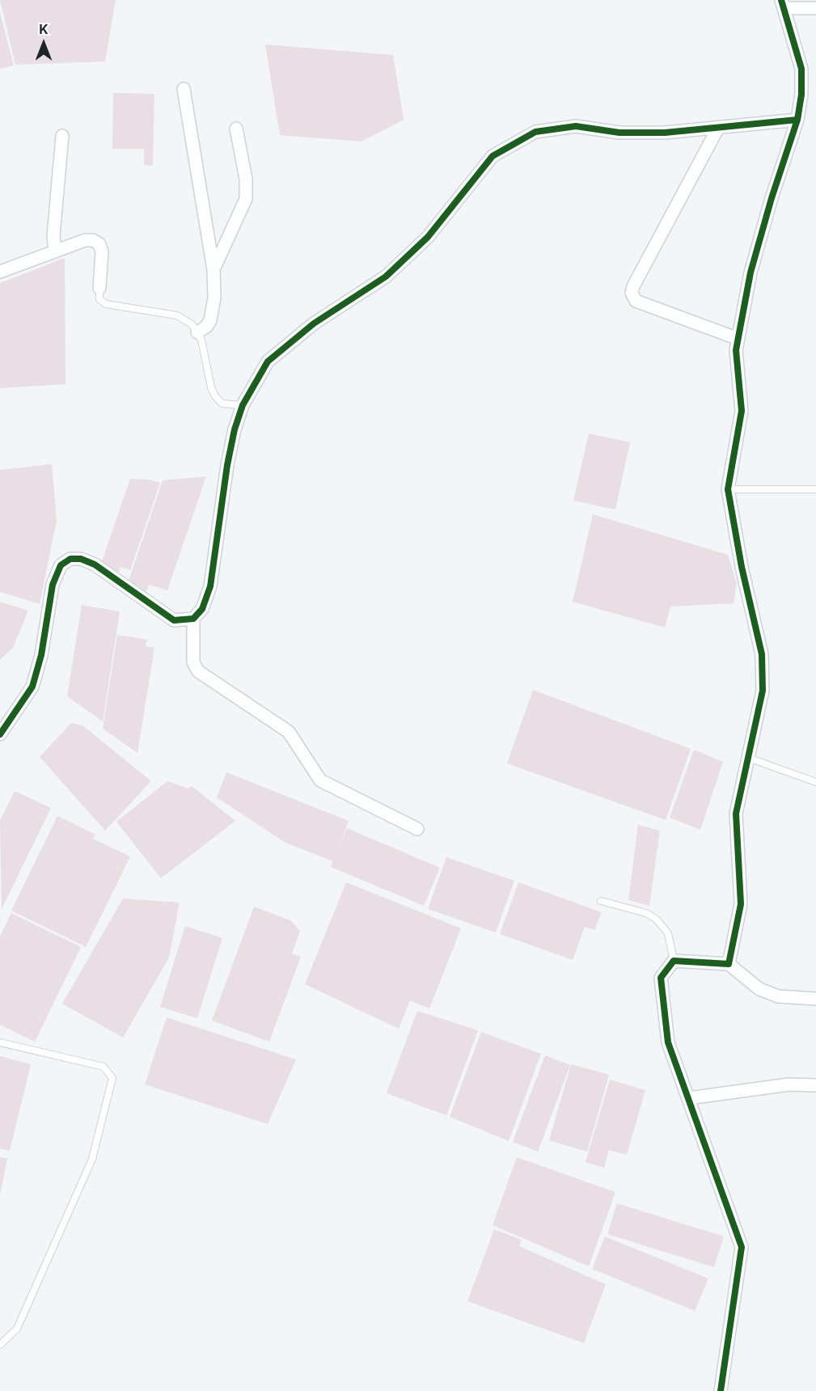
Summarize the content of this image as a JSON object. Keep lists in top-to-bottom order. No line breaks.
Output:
{"north":"top"}
